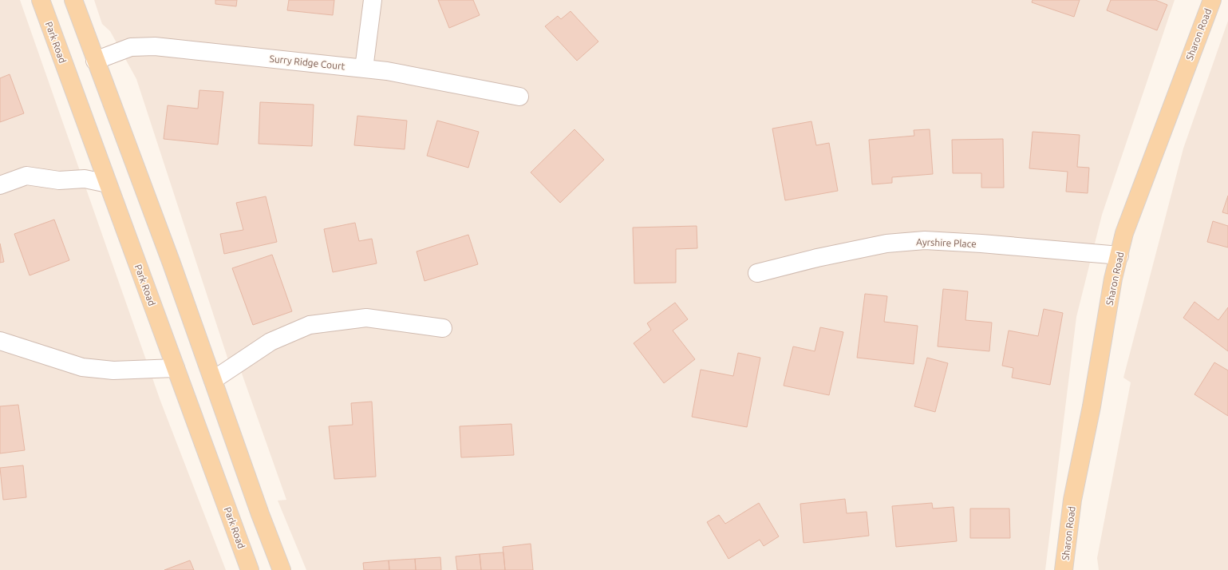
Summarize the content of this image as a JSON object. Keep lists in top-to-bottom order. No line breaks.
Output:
{"streets":{"main road":["Sharon Road","Park Road"],"street":["Surry Ridge Court","Ayrshire Place"]},"crossings":[["Sharon Road","Ayrshire Place"]]}
